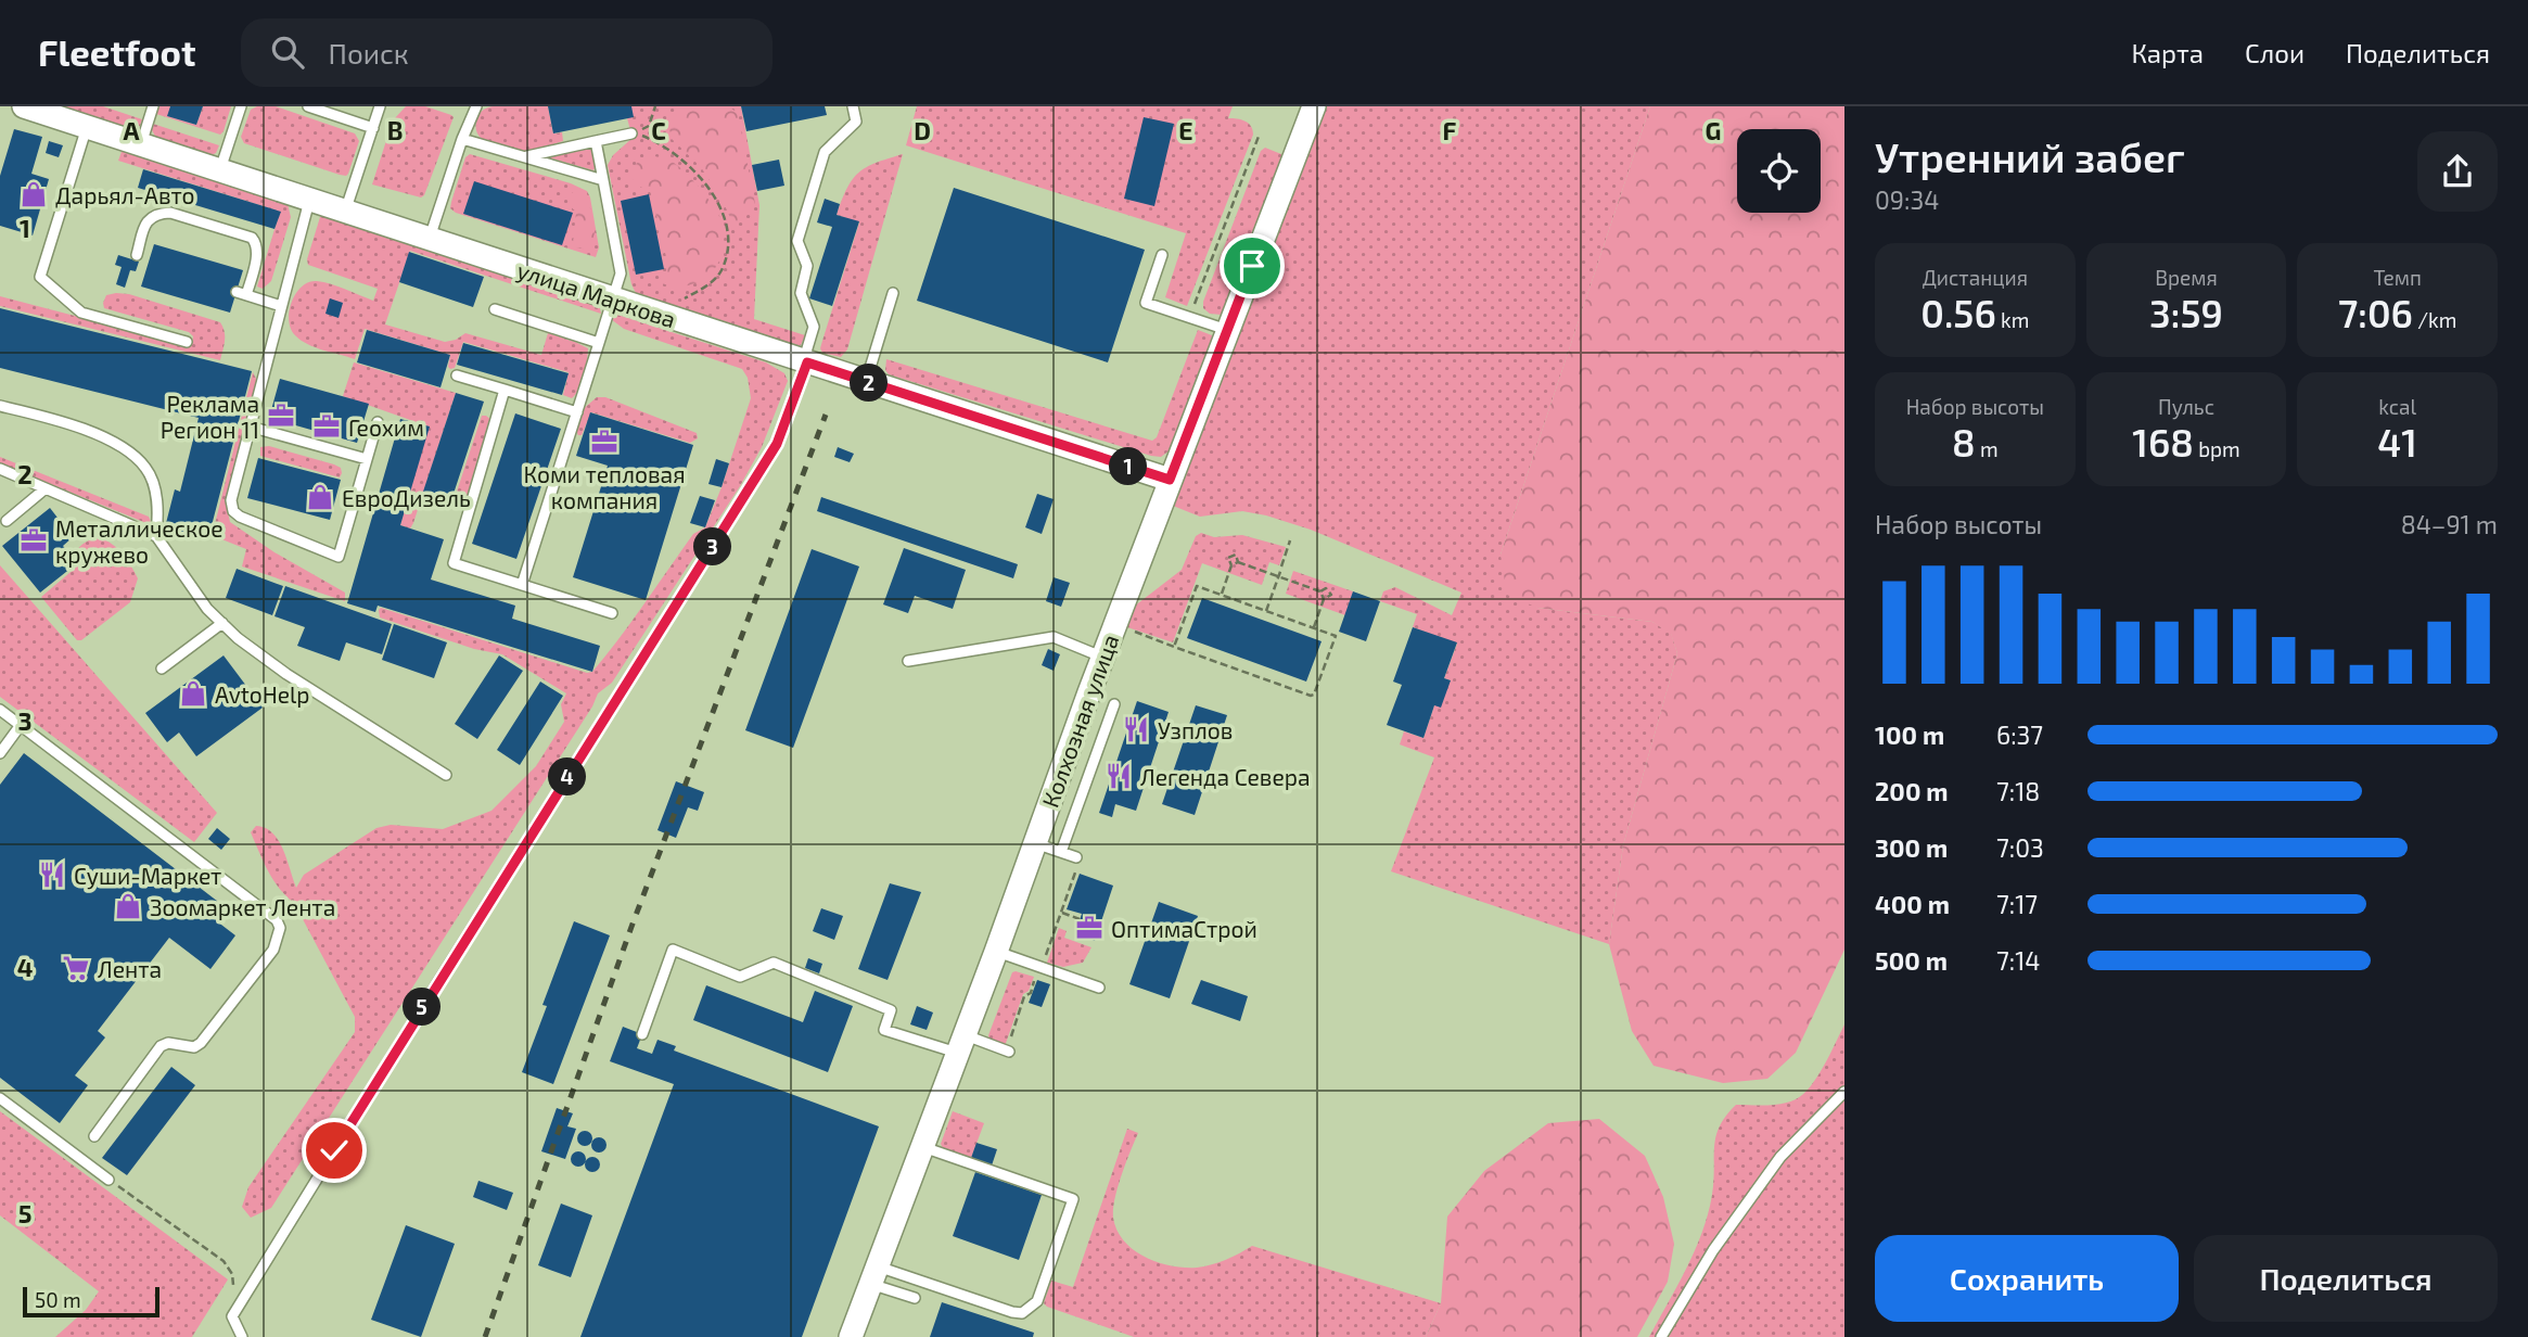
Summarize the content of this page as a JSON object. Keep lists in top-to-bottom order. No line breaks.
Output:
{"streets":{"street":["улица Маркова","Колхозная улица"]},"crossings":[["улица Маркова","Колхозная улица"]],"places":{"shop":["Дарьял-Авто","ЕвроДизель","AvtoHelp","Зоомаркет Лента"],"office":["Реклама Регион 11","Геохим","Коми тепловая компания","Металлическое кружево","ОптимаСтрой"],"restaurant":["Узплов","Легенда Севера","Суши-Маркет"],"supermarket":["Лента"]},"scale_bar":"50 m","page":{"header":"Fleetfoot","search":"Поиск","nav":["Карта","Слои","Поделиться"],"heading":["Утренний забег","09:34"],"stats":[["Дистанция","0.56 km"],["Время","3:59"],["Темп","7:06 /km"],["Набор высоты","8 m"],["Пульс","168 bpm"],["kcal","41"]],"pins":["2","1","3","4","5"],"chart":["Набор высоты","84–91 m"],"list":[{"name":"100 m","note":"6:37"},{"name":"200 m","note":"7:18"},{"name":"300 m","note":"7:03"},{"name":"400 m","note":"7:17"},{"name":"500 m","note":"7:14"}],"buttons":["Сохранить","Поделиться"],"scale":"50 m"},"grid":{"columns":["A","B","C","D","E","F","G"],"rows":["1","2","3","4","5"]}}
